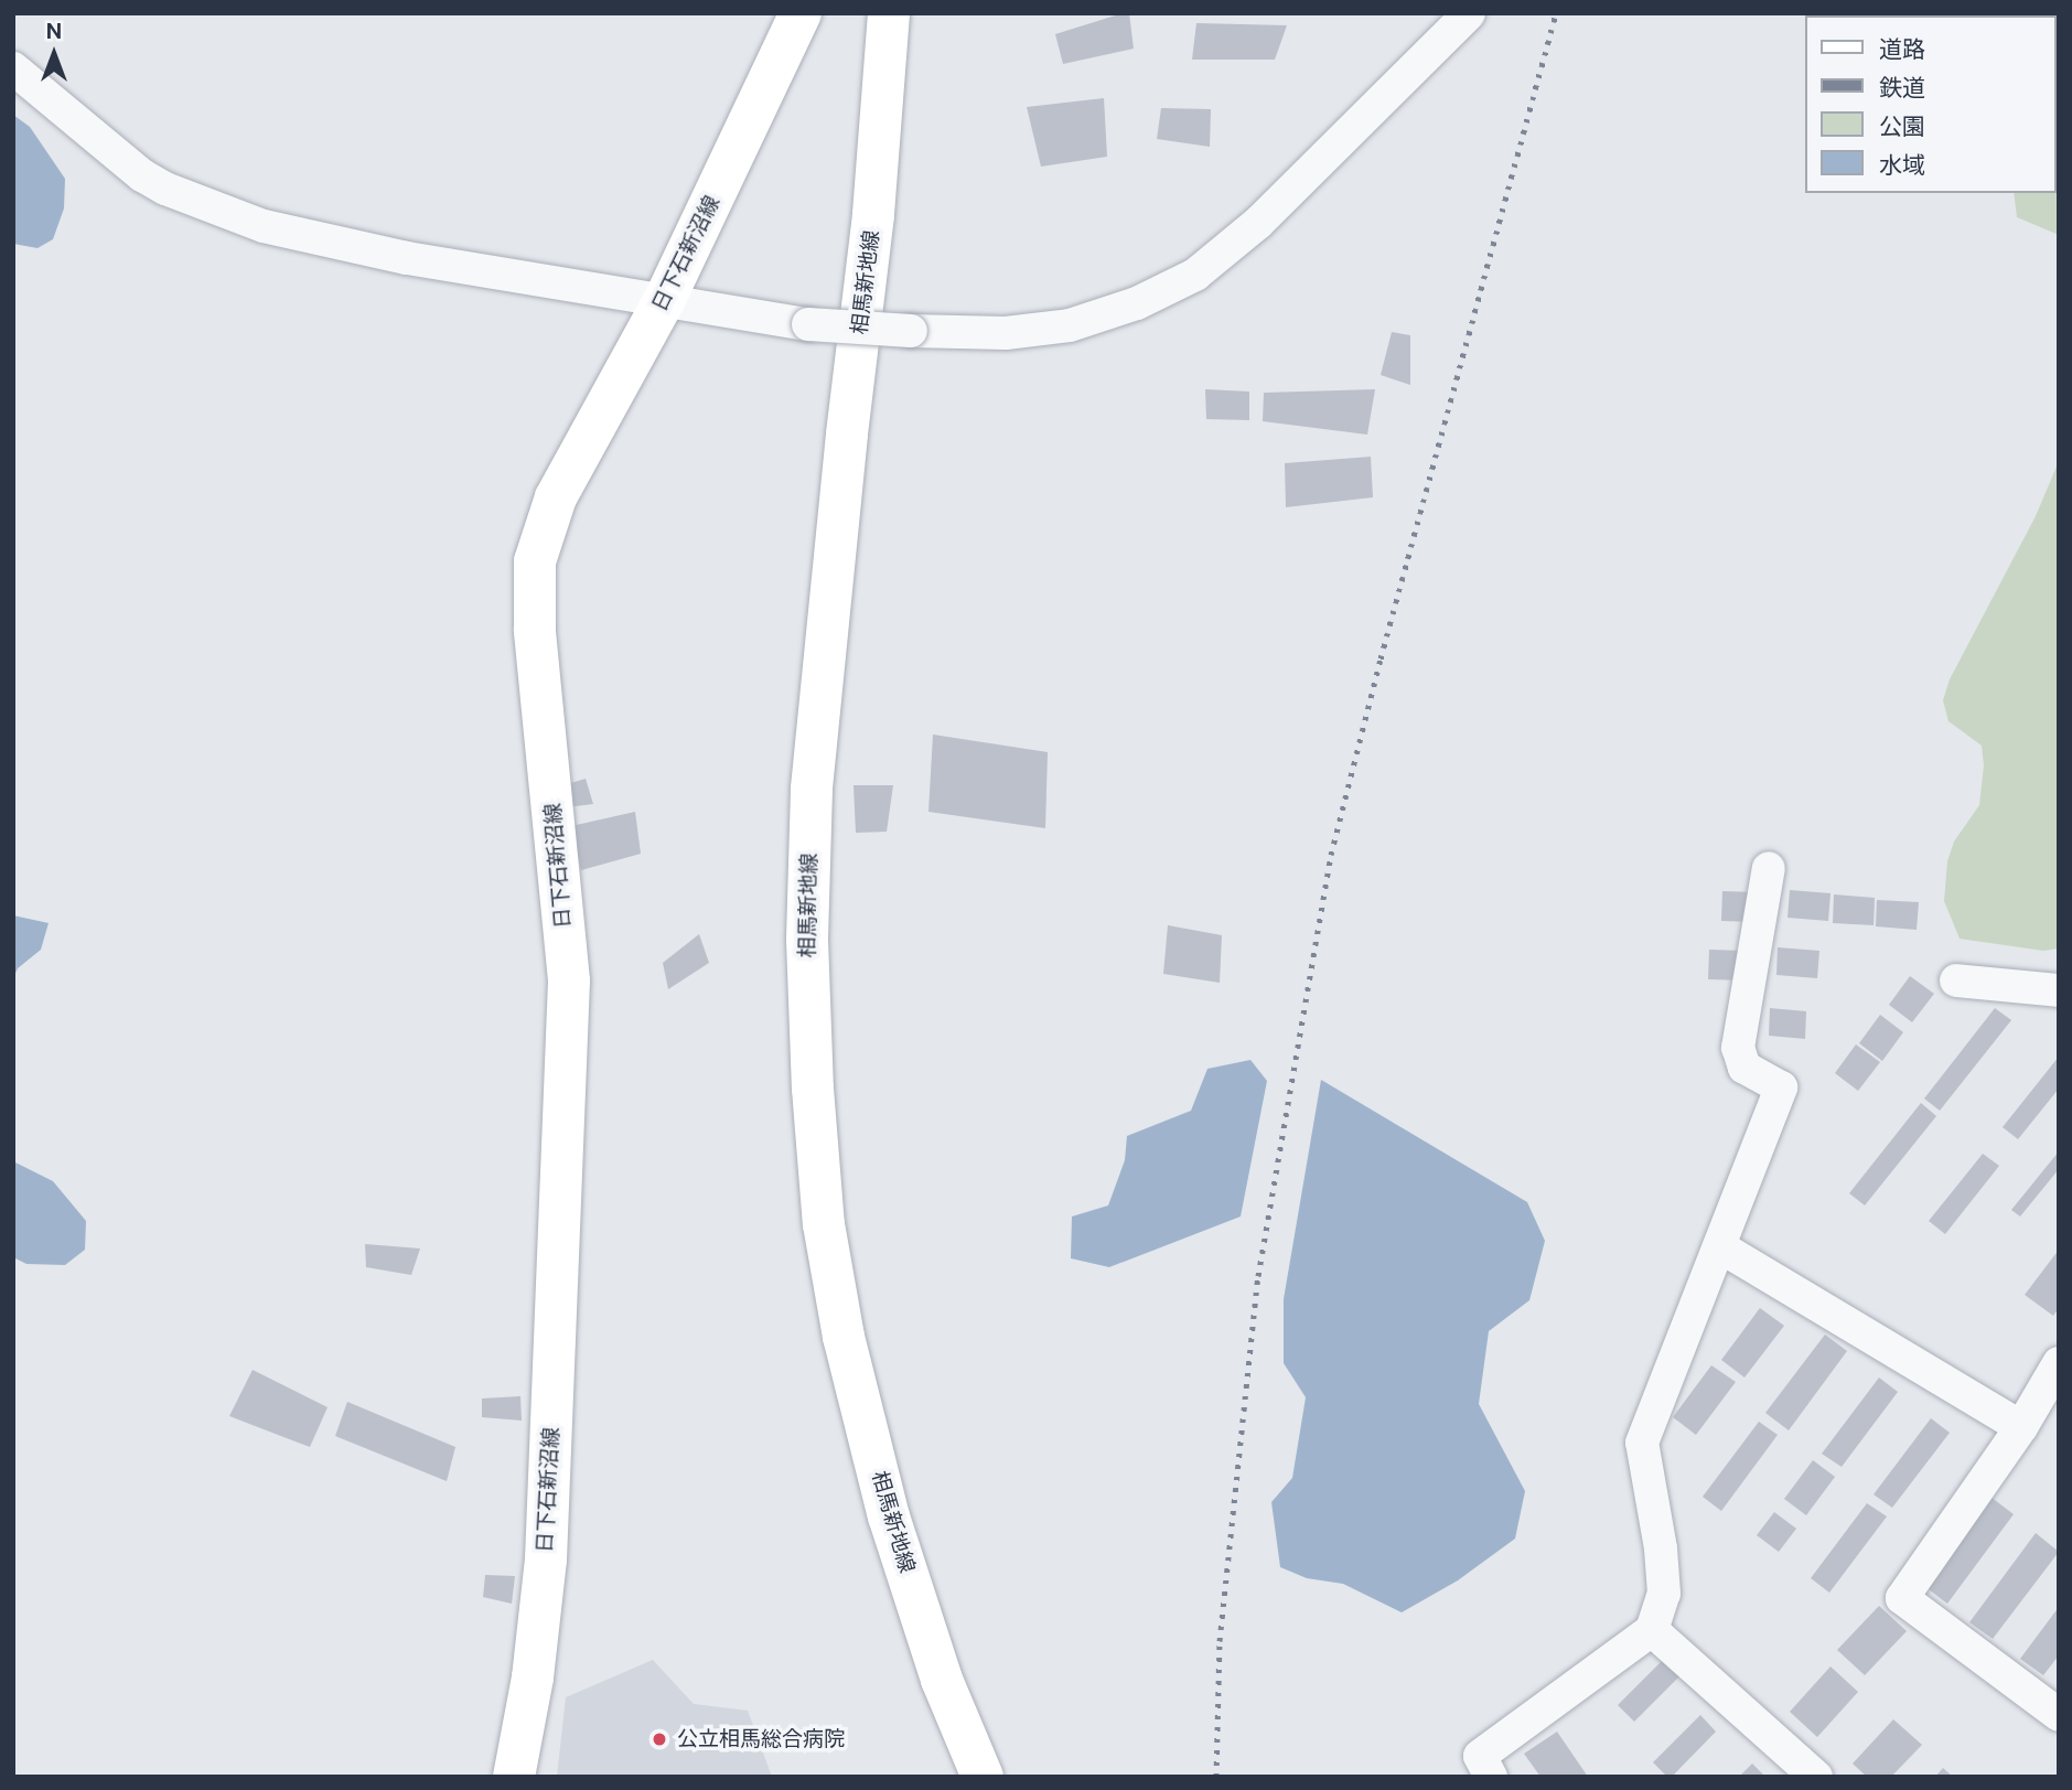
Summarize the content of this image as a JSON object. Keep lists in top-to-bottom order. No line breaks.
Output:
{"streets":{"main road":["日下石新沼線","相馬新地線"]},"places":["公立相馬総合病院"],"legend":["道路","鉄道","公園","水域"],"north":"top"}
